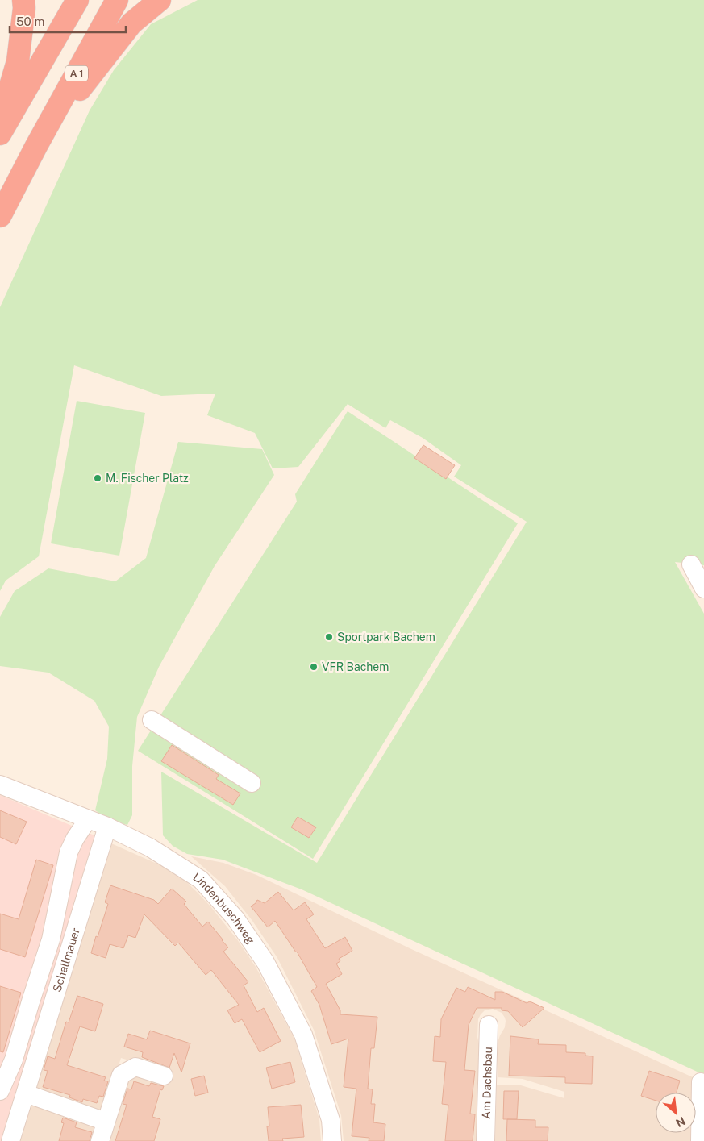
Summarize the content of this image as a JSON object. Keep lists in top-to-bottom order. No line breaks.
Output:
{"streets":{"highway":["A 1"],"street":["Lindenbuschweg","Schallmauer","Am Dachsbau"]},"crossings":[["Lindenbuschweg","Schallmauer"]],"places":["M. Fischer Platz","Sportpark Bachem","VFR Bachem"],"scale_bar":"50 m","north":"bottom right"}
